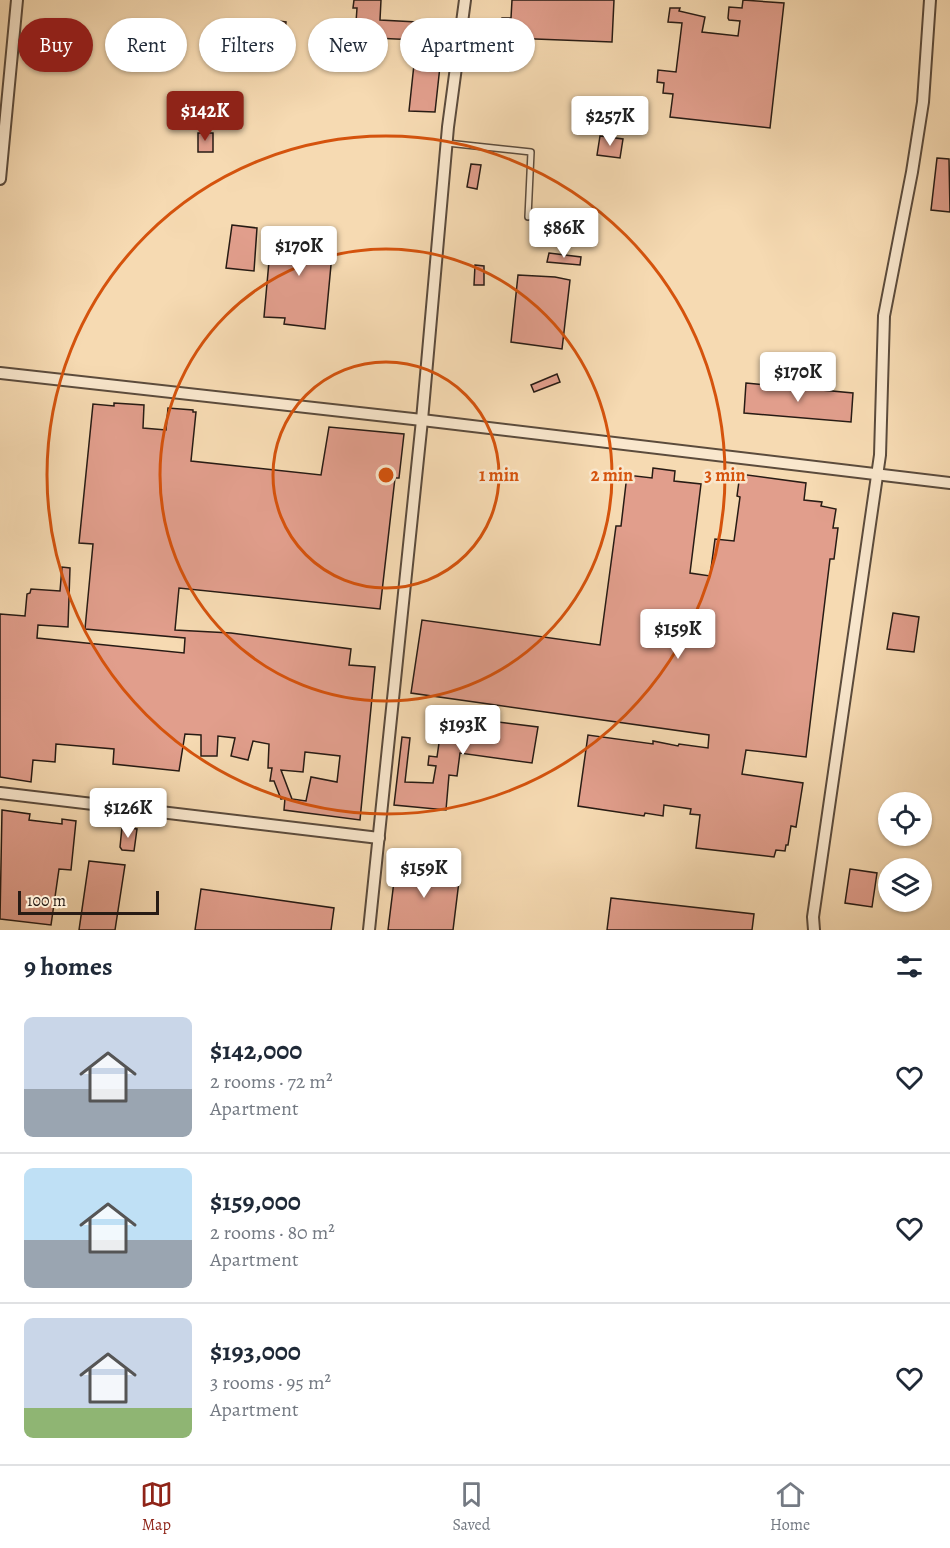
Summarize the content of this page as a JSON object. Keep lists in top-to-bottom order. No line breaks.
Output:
{"scale_bar":"100 m","page":{"chip":["Buy","Rent","Filters","New","Apartment"],"price":["$142K","$257K","$86K","$170K","$170K","$159K","$193K","$126K","$159K"],"scale":"100 m","heading":"9 homes","list":[{"name":"$142,000","note":"2 rooms · 72 m² · Apartment"},{"name":"$159,000","note":"2 rooms · 80 m² · Apartment"},{"name":"$193,000","note":"3 rooms · 95 m² · Apartment"}],"tabs":["Map","Saved","Home"]},"rings":["1 min","2 min","3 min"]}
